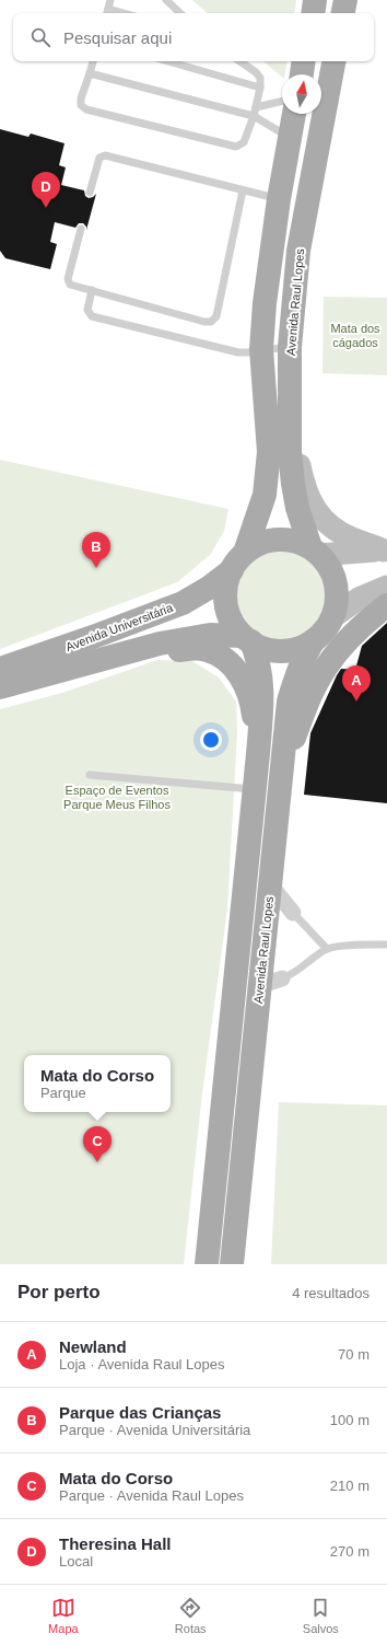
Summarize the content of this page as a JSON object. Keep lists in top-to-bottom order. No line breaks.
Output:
{"streets":{"main road":["Avenida Raul Lopes","Avenida Universitária"]},"crossings":[["Avenida Raul Lopes","Avenida Universitária"]],"parks":["Mata dos cágados","Espaço de Eventos Parque Meus Filhos"],"north":"top","page":{"search":"Pesquisar aqui","pins":["D","B","A","C"],"popup":["Mata do Corso","Parque"],"heading":["Por perto","4 resultados"],"list":[{"mark":"A","name":"Newland","note":"Loja · Avenida Raul Lopes","value":"70 m"},{"mark":"B","name":"Parque das Crianças","note":"Parque · Avenida Universitária","value":"100 m"},{"mark":"C","name":"Mata do Corso","note":"Parque · Avenida Raul Lopes","value":"210 m"},{"mark":"D","name":"Theresina Hall","note":"Local","value":"270 m"}],"nav":["Mapa","Rotas","Salvos"]}}
